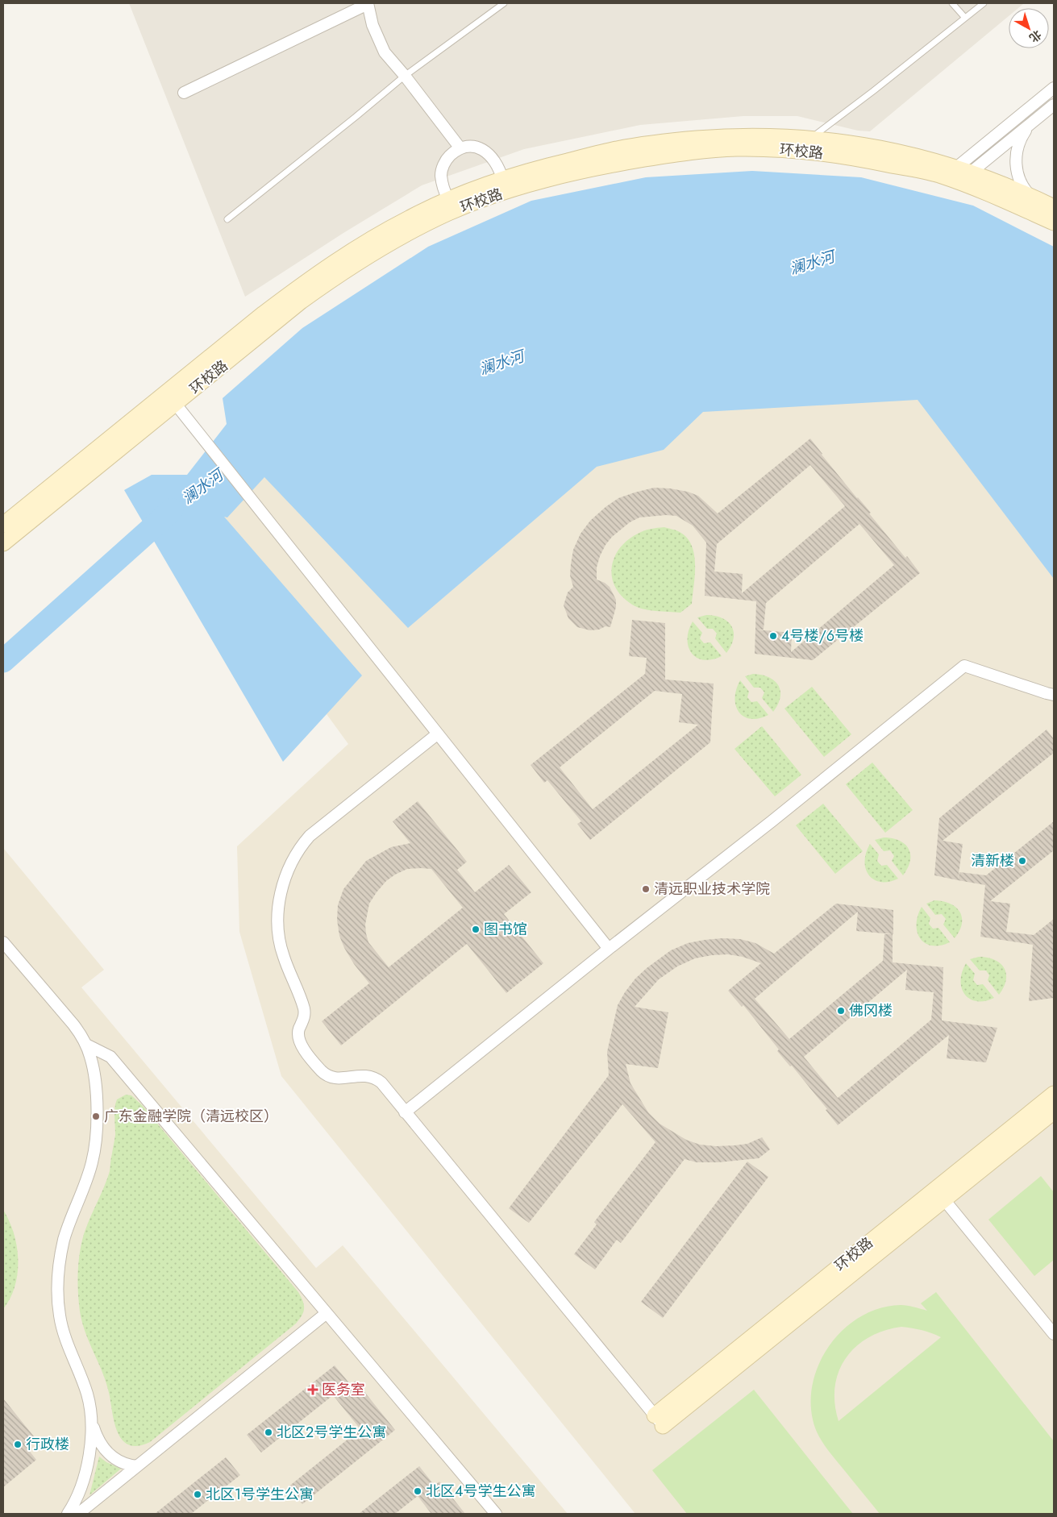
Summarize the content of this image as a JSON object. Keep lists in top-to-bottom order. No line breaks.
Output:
{"streets":{"street":["环校路"]},"water":["澜水河"],"places":{"other":["4号楼/6号楼","清新楼","清远职业技术学院","图书馆","佛冈楼","广东金融学院（清远校区）","北区2号学生公寓","行政楼","北区4号学生公寓","北区1号学生公寓"],"health":["医务室"]},"north":"bottom right"}
